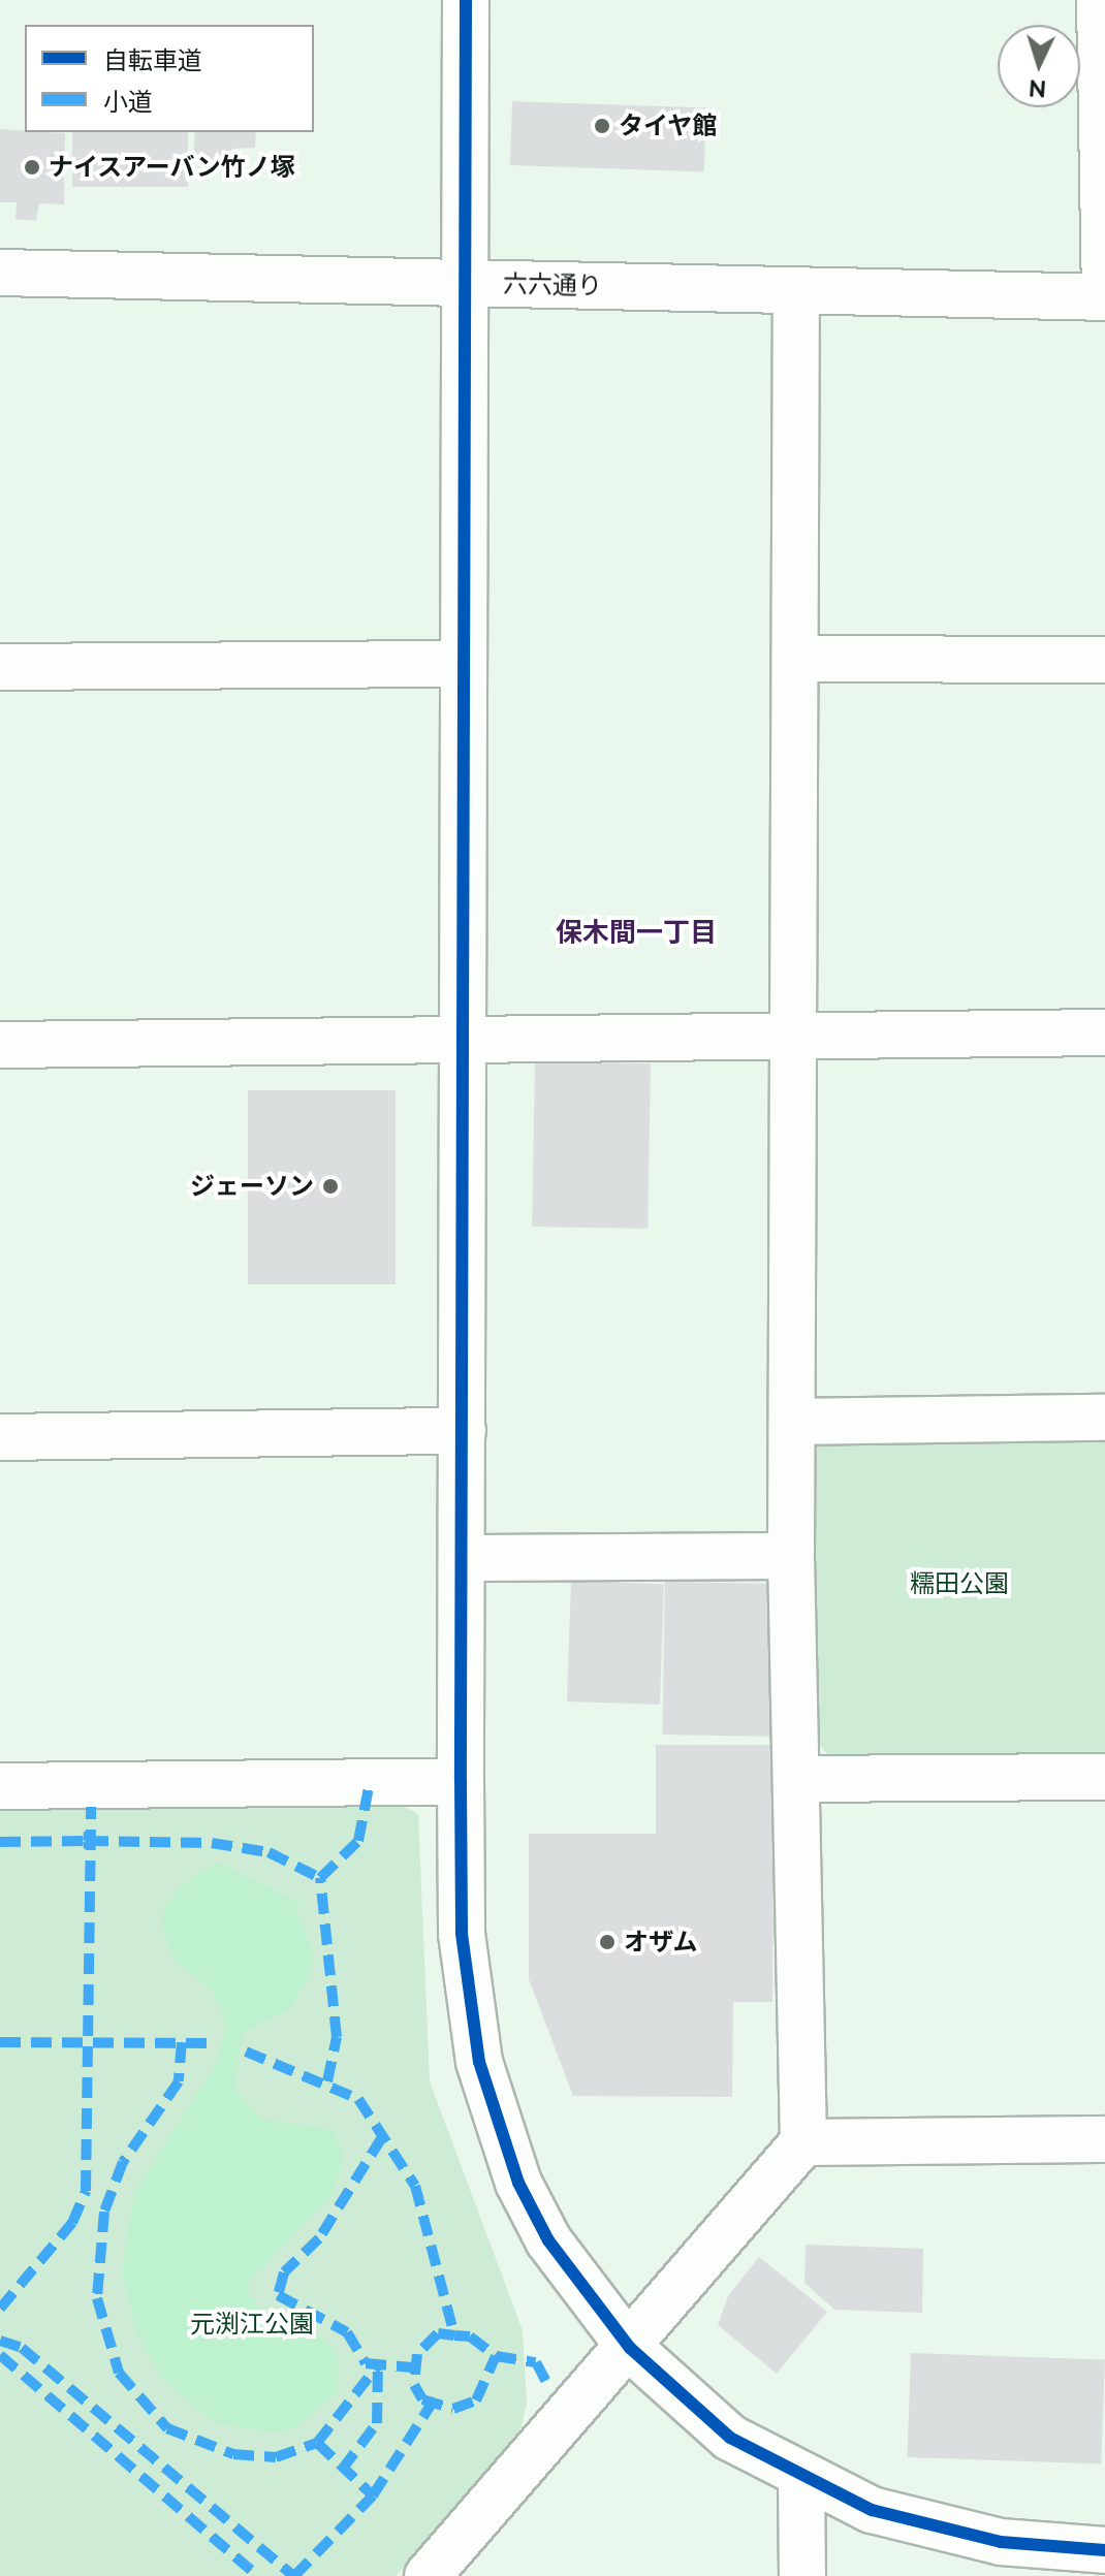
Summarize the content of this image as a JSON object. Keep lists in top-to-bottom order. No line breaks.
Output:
{"streets":{"street":["六六通り"]},"districts":["保木間一丁目"],"parks":["糯田公園","元渕江公園"],"places":["タイヤ館","ナイスアーバン竹ノ塚","ジェーソン","オザム"],"legend":["自転車道","小道"],"north":"bottom"}
